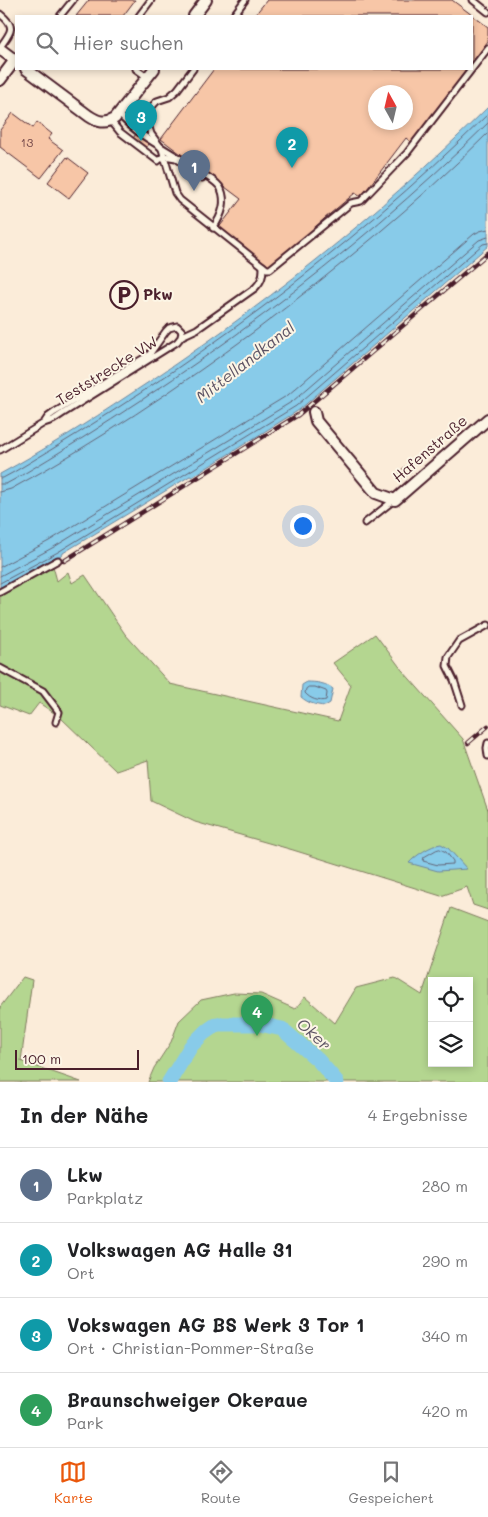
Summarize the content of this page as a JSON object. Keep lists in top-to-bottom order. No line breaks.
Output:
{"streets":{"street":["Hafenstraße"],"lane":["Teststrecke VW"]},"water":["Mittellandkanal","Oker"],"places":{"parking":["Pkw"]},"house_numbers":["13"],"scale_bar":"100 m","north":"top","page":{"search":"Hier suchen","pins":["3","2","1","4"],"scale":"100 m","heading":["In der Nähe","4 Ergebnisse"],"list":[{"mark":"1","name":"Lkw","note":"Parkplatz","value":"280 m"},{"mark":"2","name":"Volkswagen AG Halle 31","note":"Ort","value":"290 m"},{"mark":"3","name":"Vokswagen AG BS Werk 3 Tor 1","note":"Ort · Christian-Pommer-Straße","value":"340 m"},{"mark":"4","name":"Braunschweiger Okeraue","note":"Park","value":"420 m"}],"nav":["Karte","Route","Gespeichert"]}}
